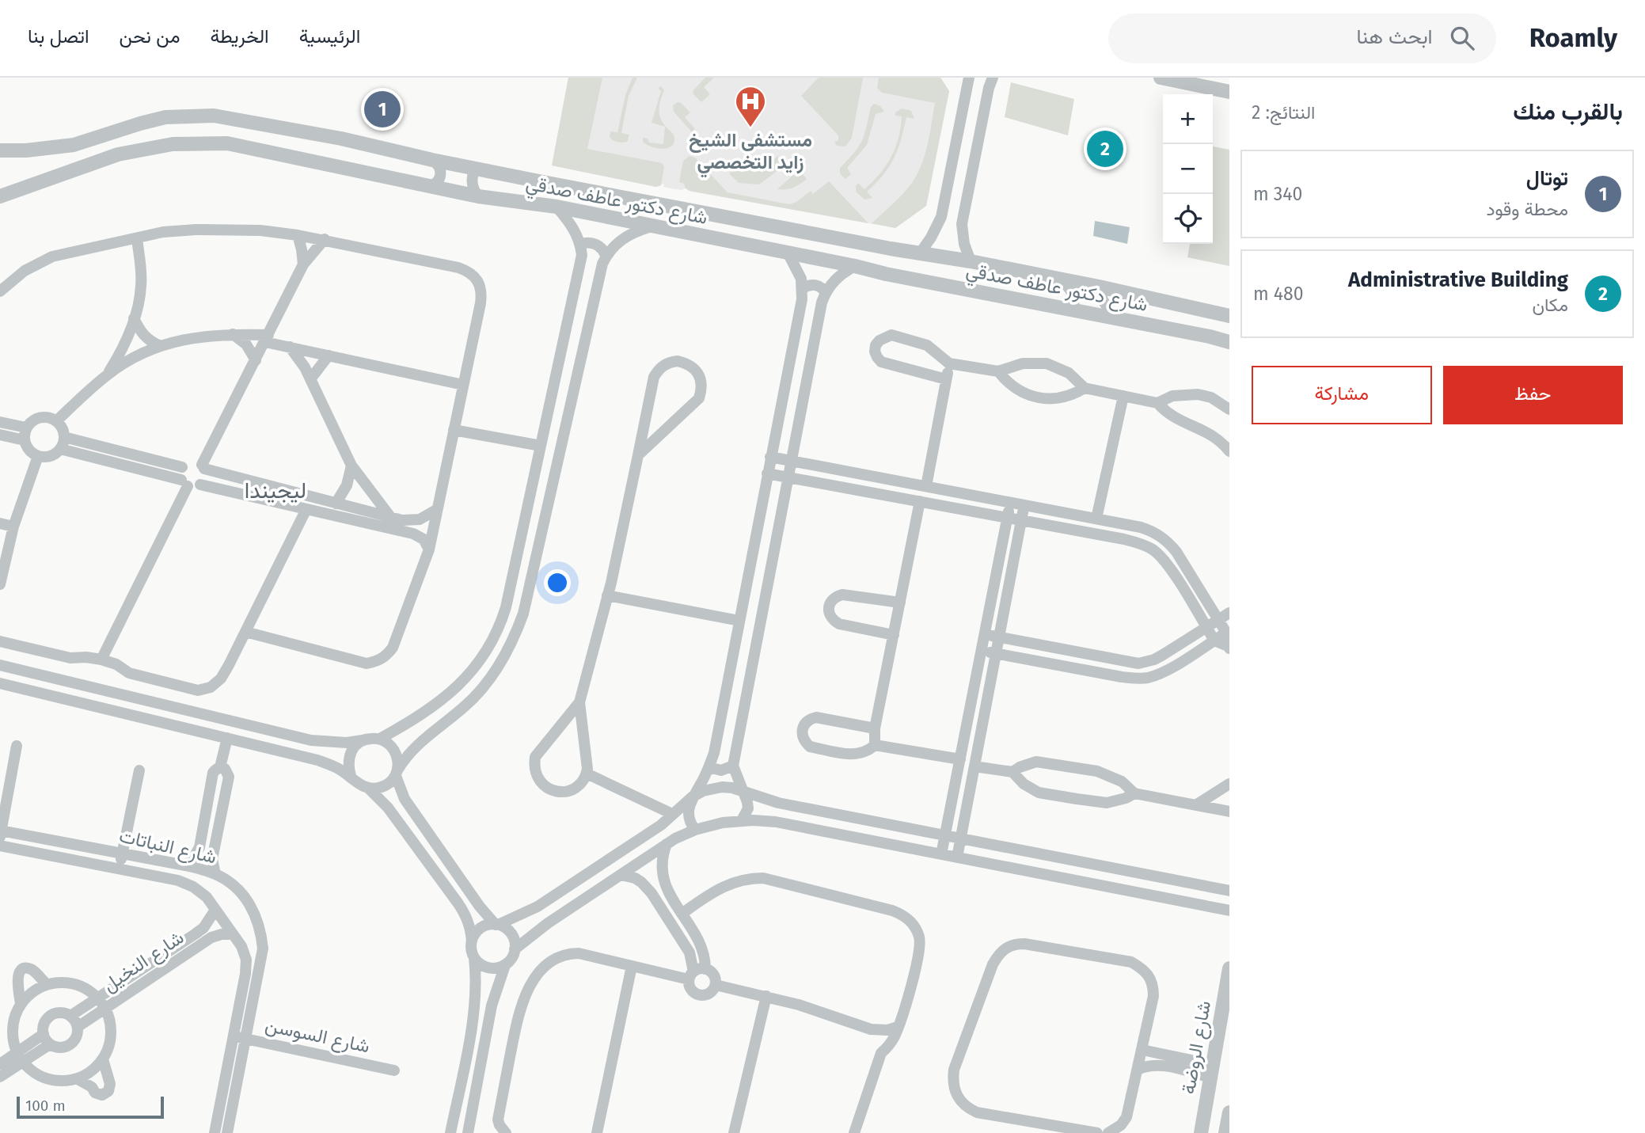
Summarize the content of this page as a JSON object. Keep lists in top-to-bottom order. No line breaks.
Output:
{"streets":{"street":["شارع دكتور عاطف صدقي","شارع النباتات","شارع النخيل","شارع السوسن","شارع الروضة"]},"crossings":[["شارع النباتات","شارع النخيل"],["شارع النباتات","شارع السوسن"]],"districts":["ليجيندا"],"places":{"hospital":["مستشفى الشيخ زايد التخصصي"]},"scale_bar":"100 m","page":{"header":"Roamly","search":"ابحث هنا","nav":["الرئيسية","الخريطة","من نحن","اتصل بنا"],"heading":["بالقرب منك","النتائج: 2"],"pins":["1","2"],"map_buttons":["+","−"],"list":[{"mark":"1","name":"توتال","note":"محطة وقود","value":"340 m"},{"mark":"2","name":"Administrative Building","note":"مكان","value":"480 m"}],"buttons":["حفظ","مشاركة"],"scale":"100 m"}}
